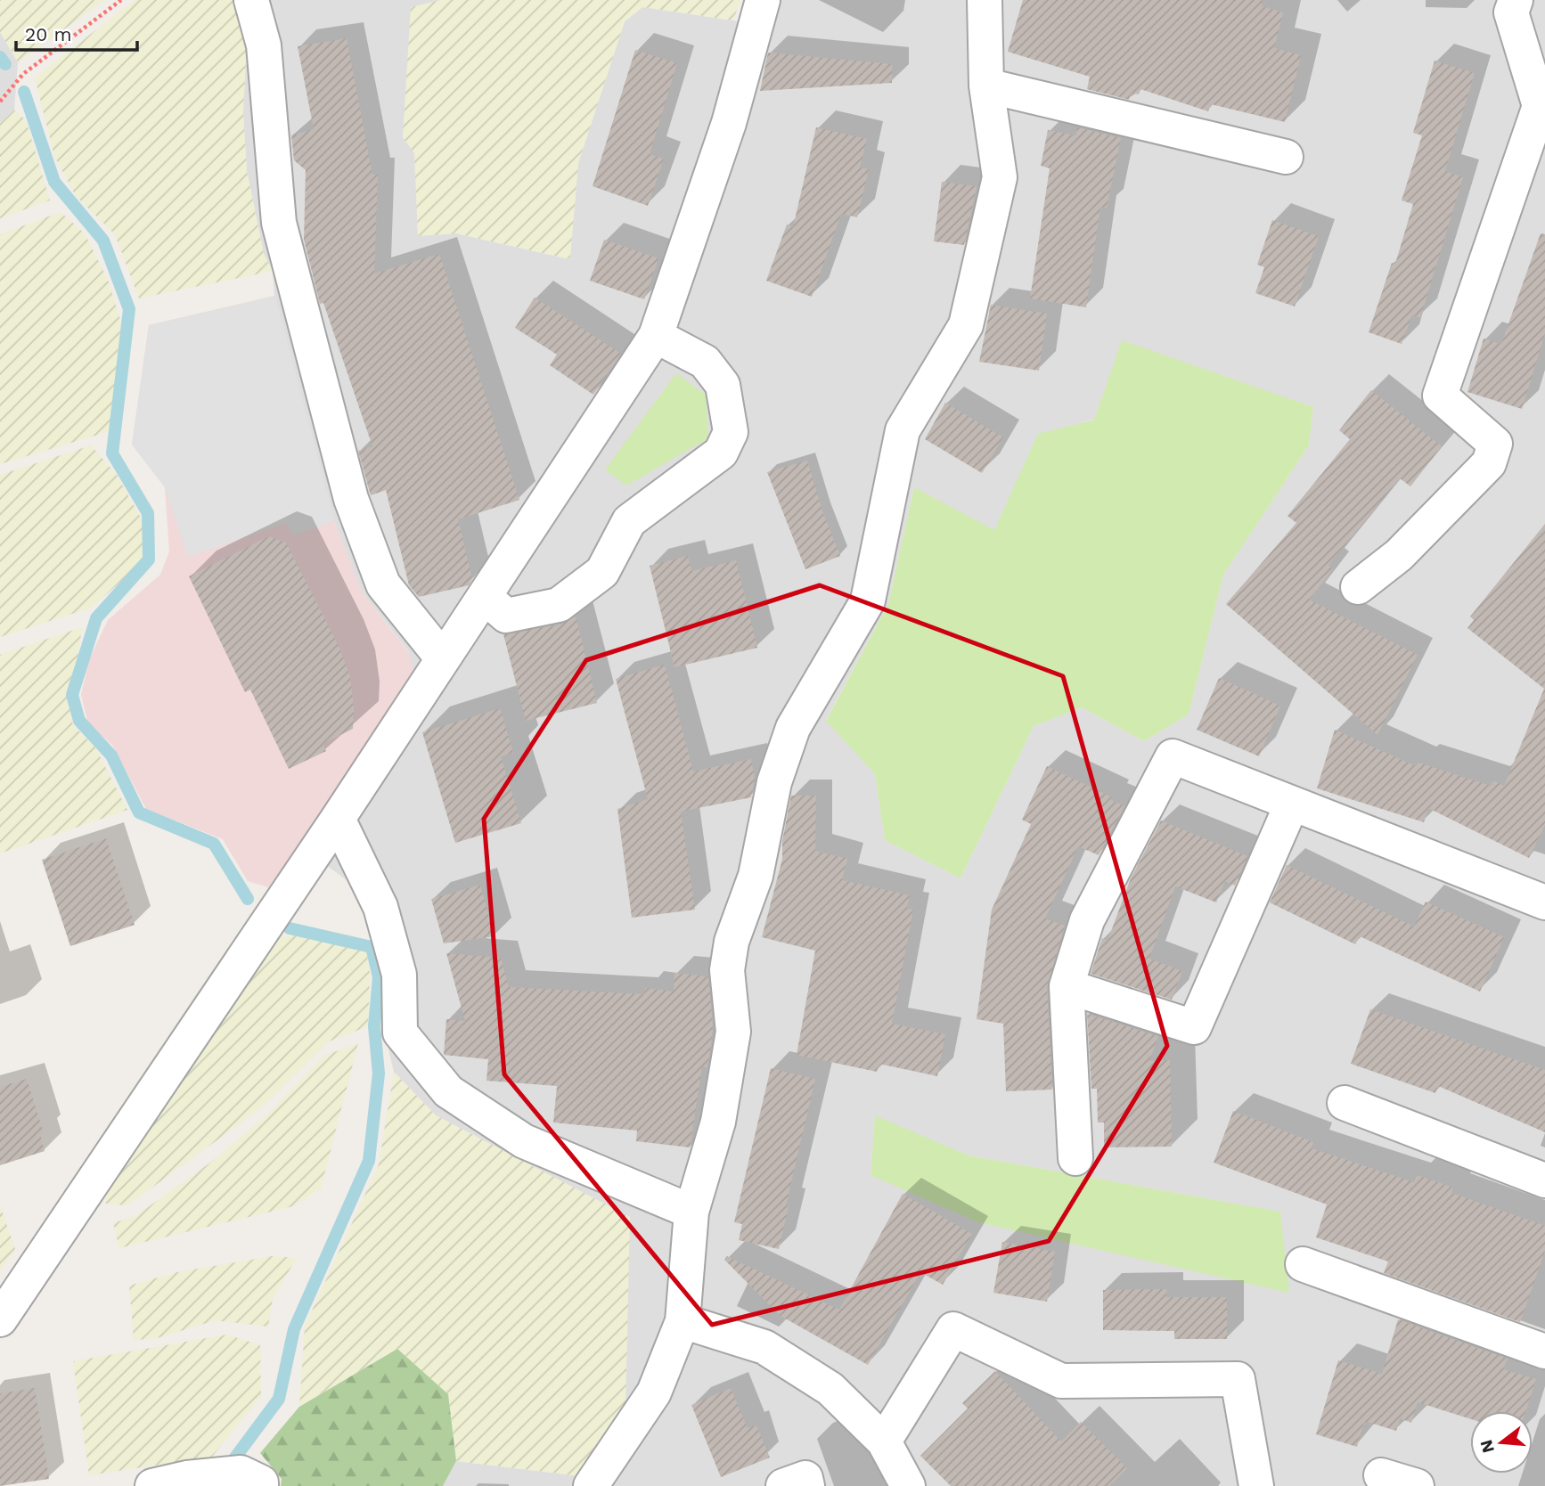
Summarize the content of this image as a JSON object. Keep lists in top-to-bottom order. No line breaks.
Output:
{"scale_bar":"20 m","north":"left"}
